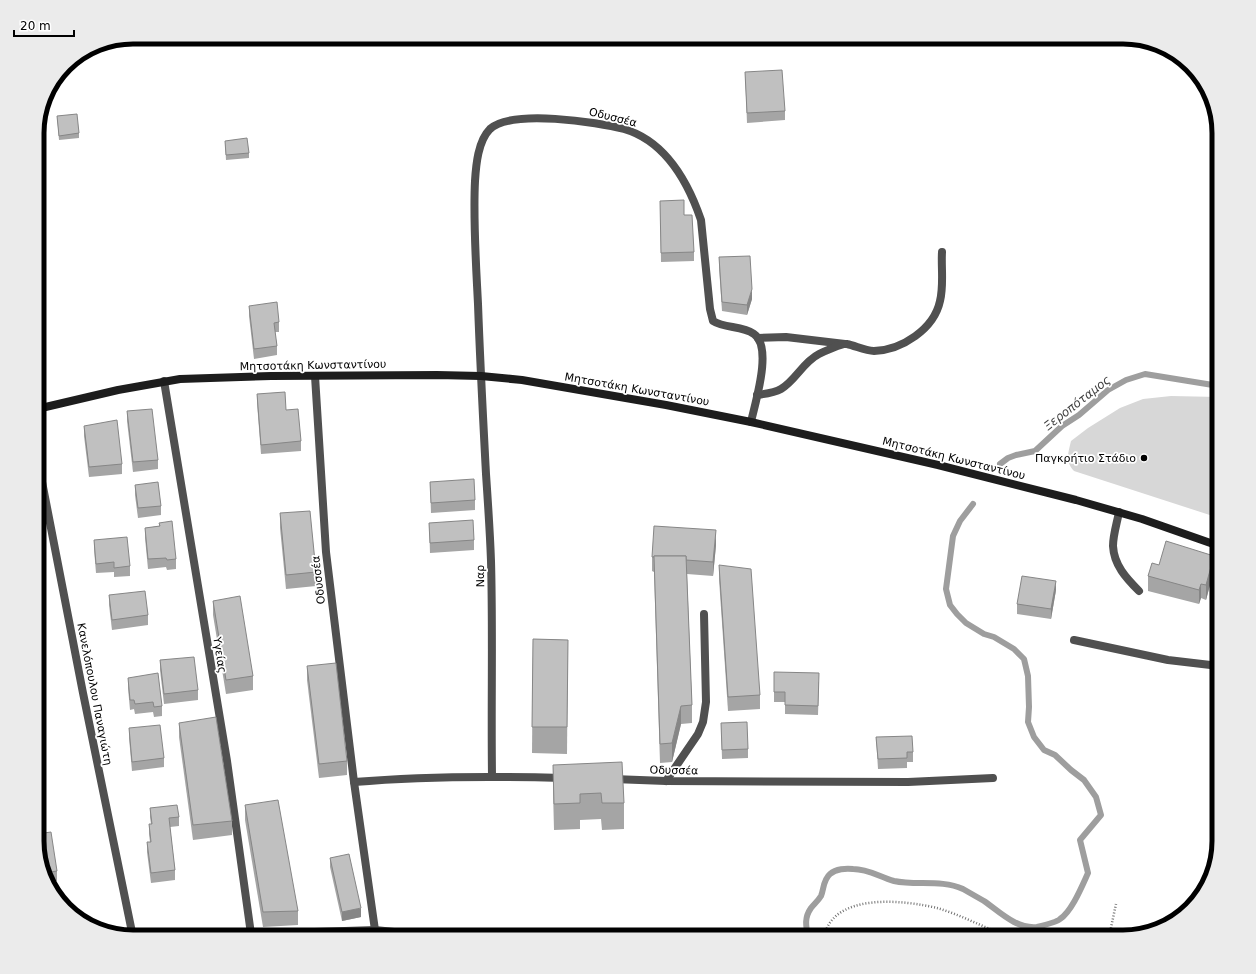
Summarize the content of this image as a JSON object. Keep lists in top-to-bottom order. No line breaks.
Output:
{"streets":{"street":["Οδυσσέα","Μητσοτάκη Κωνσταντίνου","Ναρ","Υγείας","Κανελόπουλου Παναγιώτη"]},"crossings":[["Οδυσσέα","Μητσοτάκη Κωνσταντίνου"],["Οδυσσέα","Ναρ"],["Μητσοτάκη Κωνσταντίνου","Ναρ"],["Μητσοτάκη Κωνσταντίνου","Υγείας"]],"water":["Ξεροπόταμος"],"places":["Παγκρήτιο Στάδιο"],"scale_bar":"20 m"}
